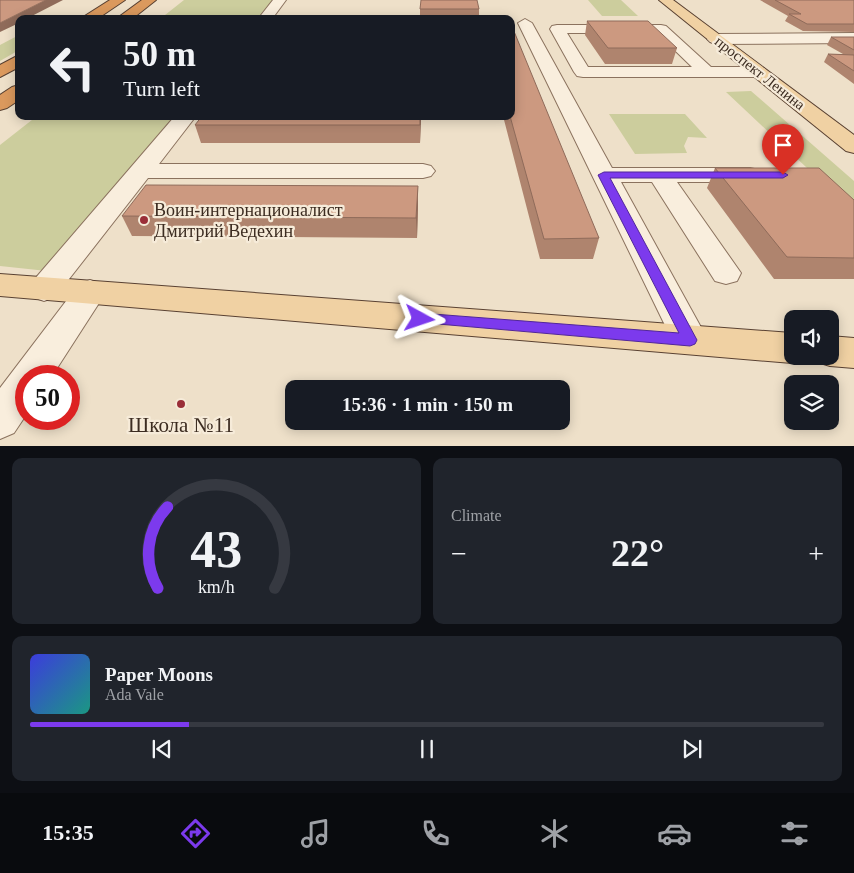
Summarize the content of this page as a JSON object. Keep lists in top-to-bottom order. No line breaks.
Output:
{"streets":{"main road":["проспект Ленина"]},"places":["Воин-интернационалист Дмитрий Ведехин","Школа №11"],"page":{"turn":["50 m","Turn left"],"limit":"50","trip":"15:36 · 1 min · 150 m","tile":"Climate","heat":["−","22°","+"],"song":["Paper Moons","Ada Vale"],"tabs":"15:35","gauge":["43","km/h"]}}
